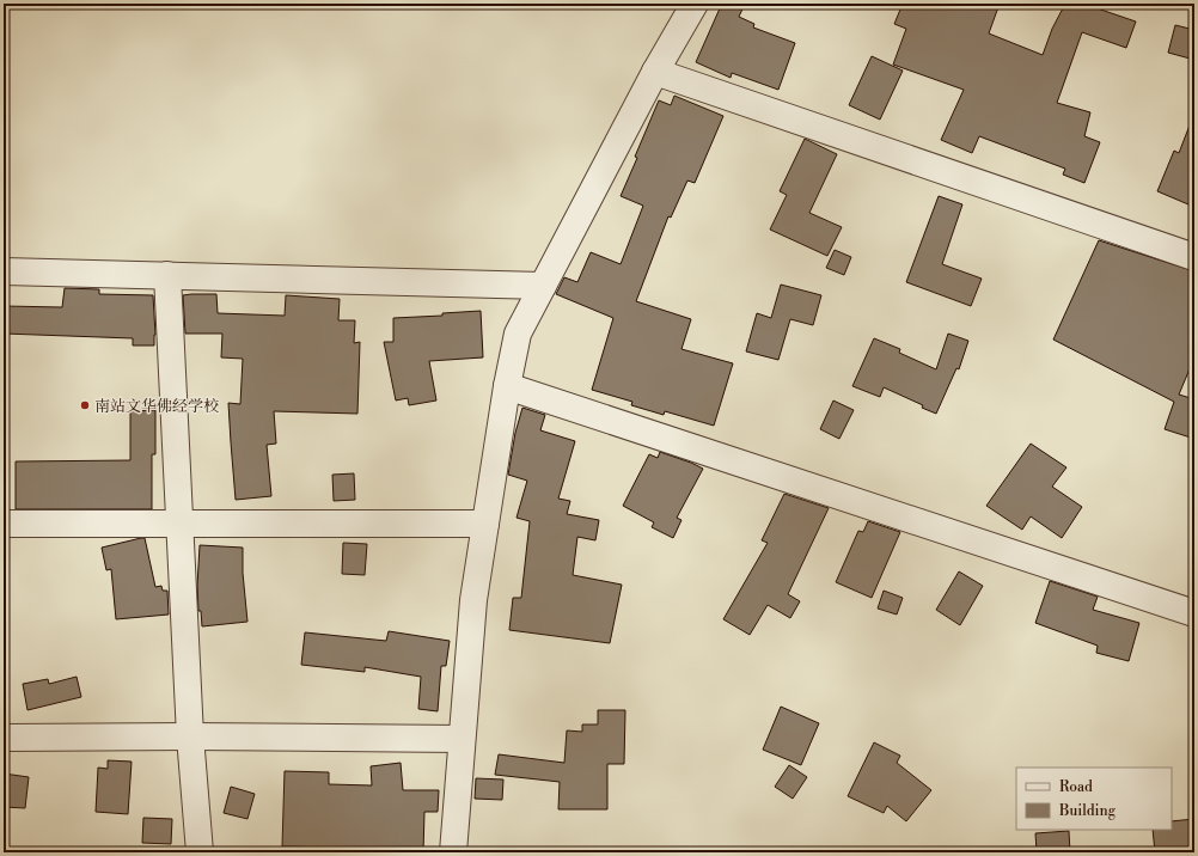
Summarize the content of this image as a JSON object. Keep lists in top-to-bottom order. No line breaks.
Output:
{"places":["南站文华佛经学校"],"legend":["Road","Building"]}
